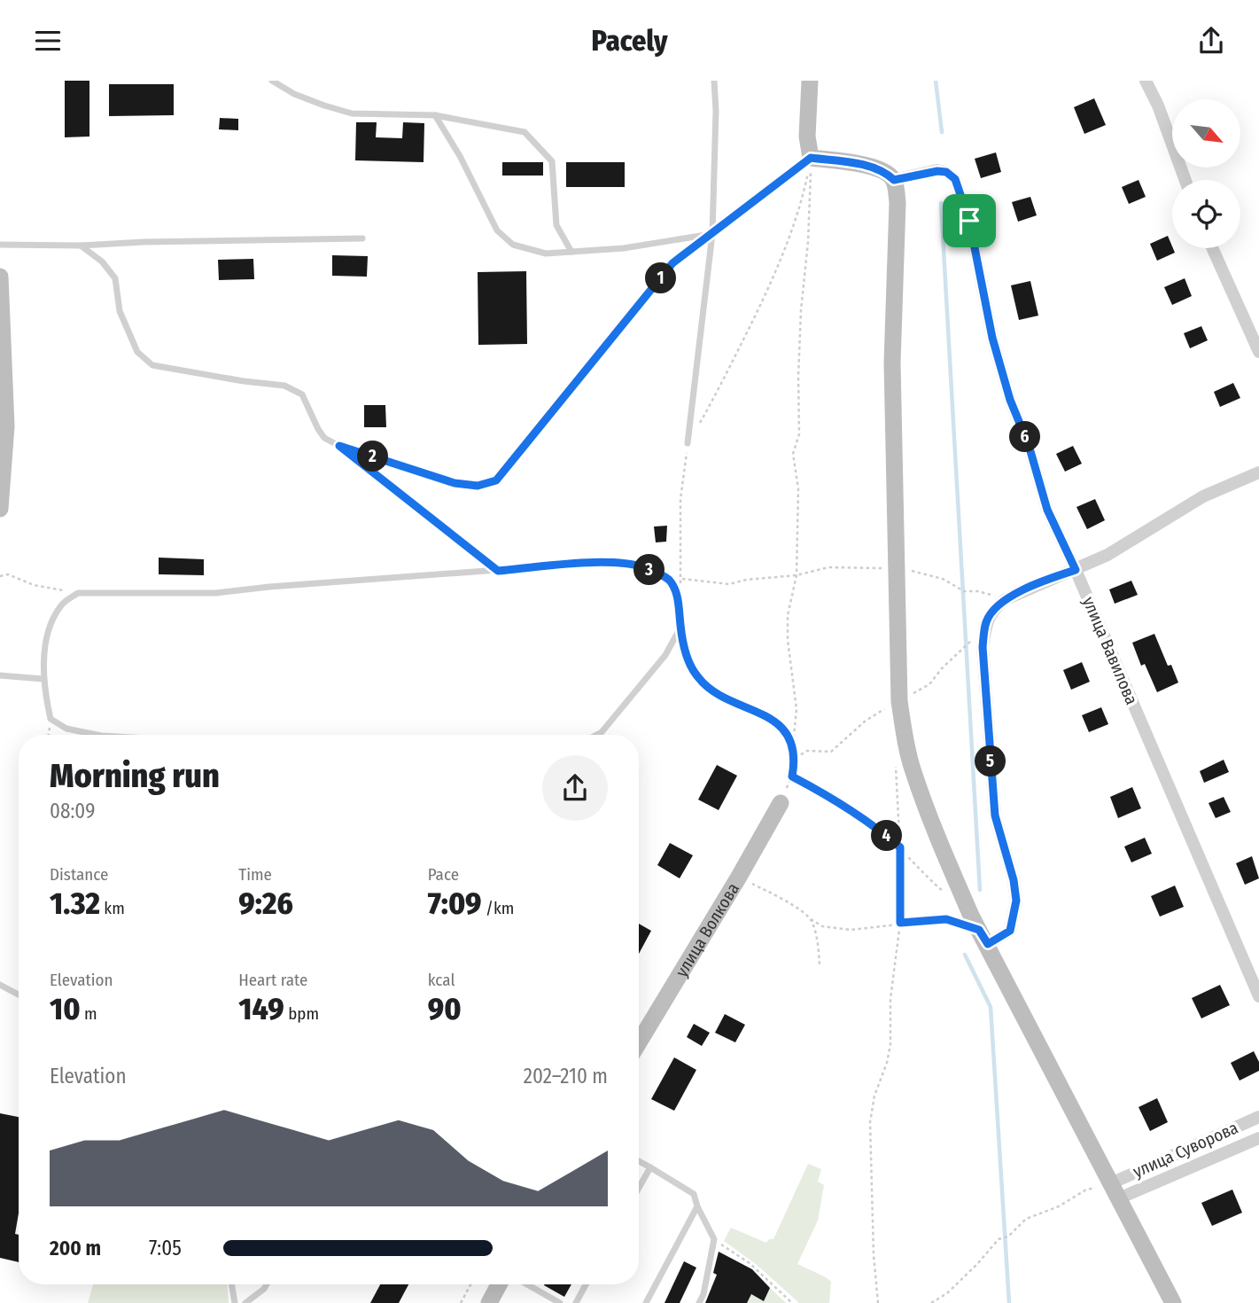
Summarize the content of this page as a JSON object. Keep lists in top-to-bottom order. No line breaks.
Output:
{"streets":{"street":["улица Вавилова","улица Волкова","улица Суворова"]},"north":"bottom right","page":{"header":"Pacely","pins":["1","6","2","3","5","4"],"heading":["Morning run","08:09"],"stats":[["Distance","1.32 km"],["Time","9:26"],["Pace","7:09 /km"],["Elevation","10 m"],["Heart rate","149 bpm"],["kcal","90"]],"chart":["Elevation","202–210 m"],"list":[{"name":"200 m","note":"7:05"}]}}
